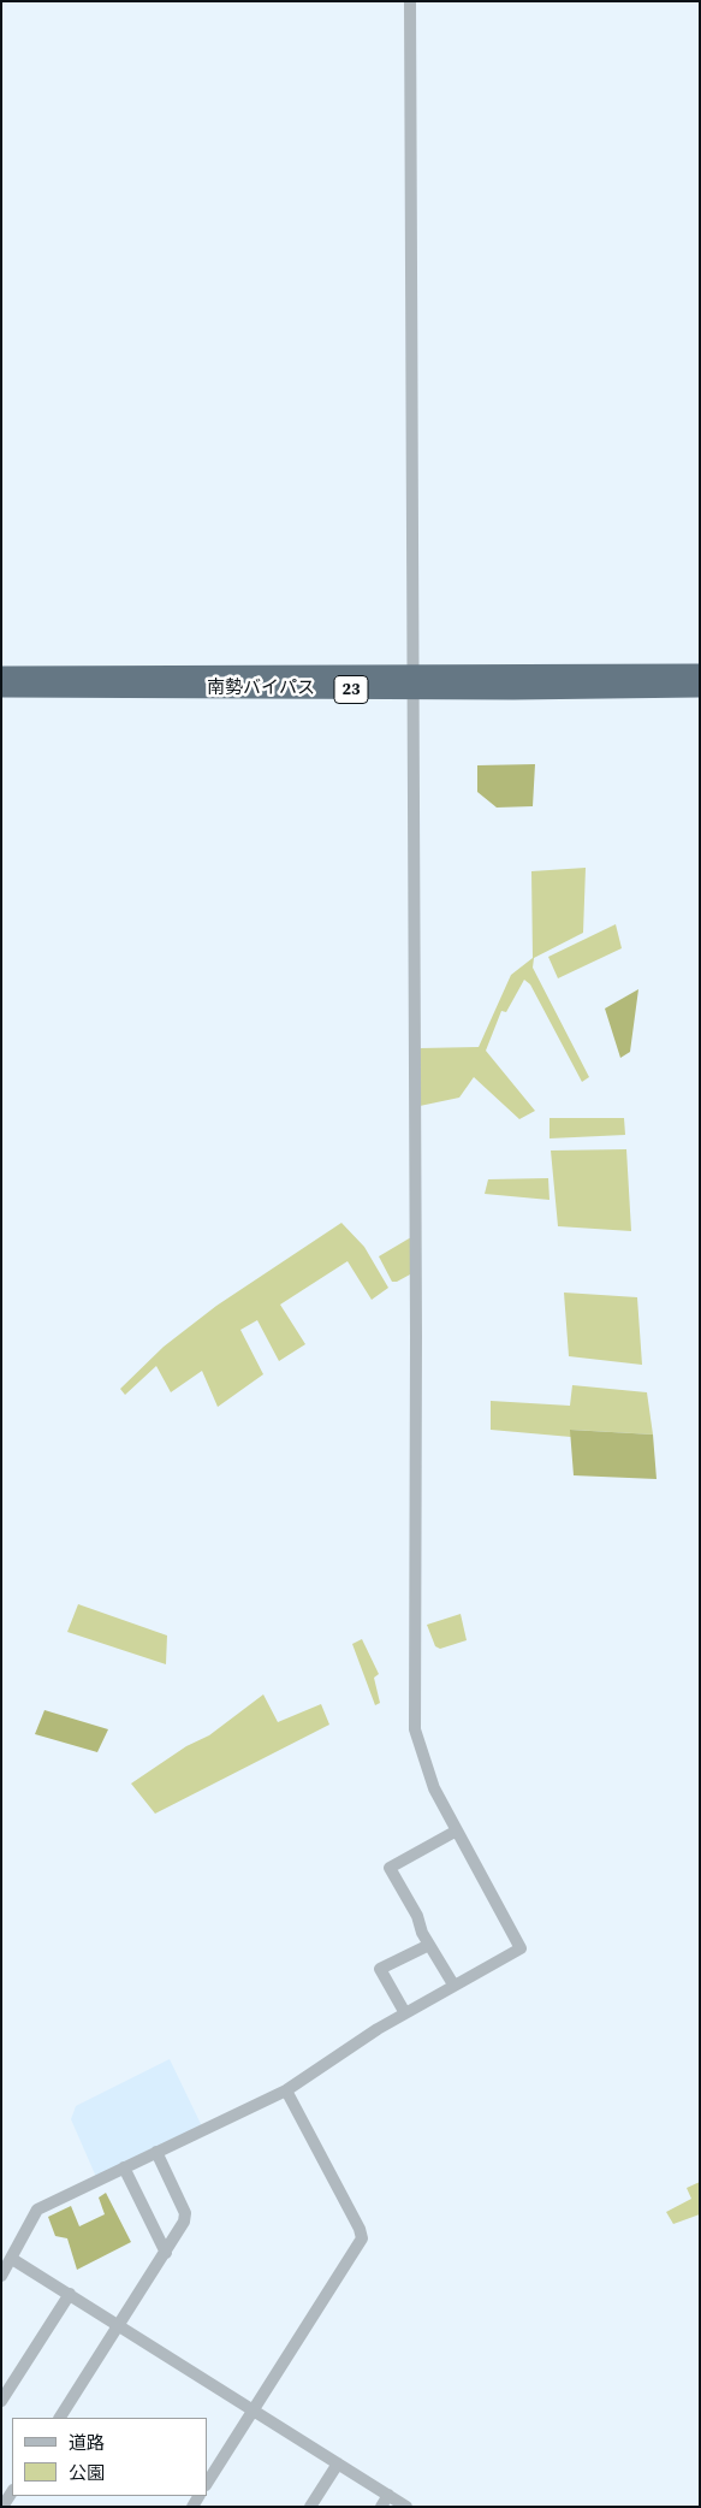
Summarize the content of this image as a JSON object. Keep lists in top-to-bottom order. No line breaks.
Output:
{"streets":{"highway":["南勢バイパス","23"]},"legend":["道路","公園"]}
